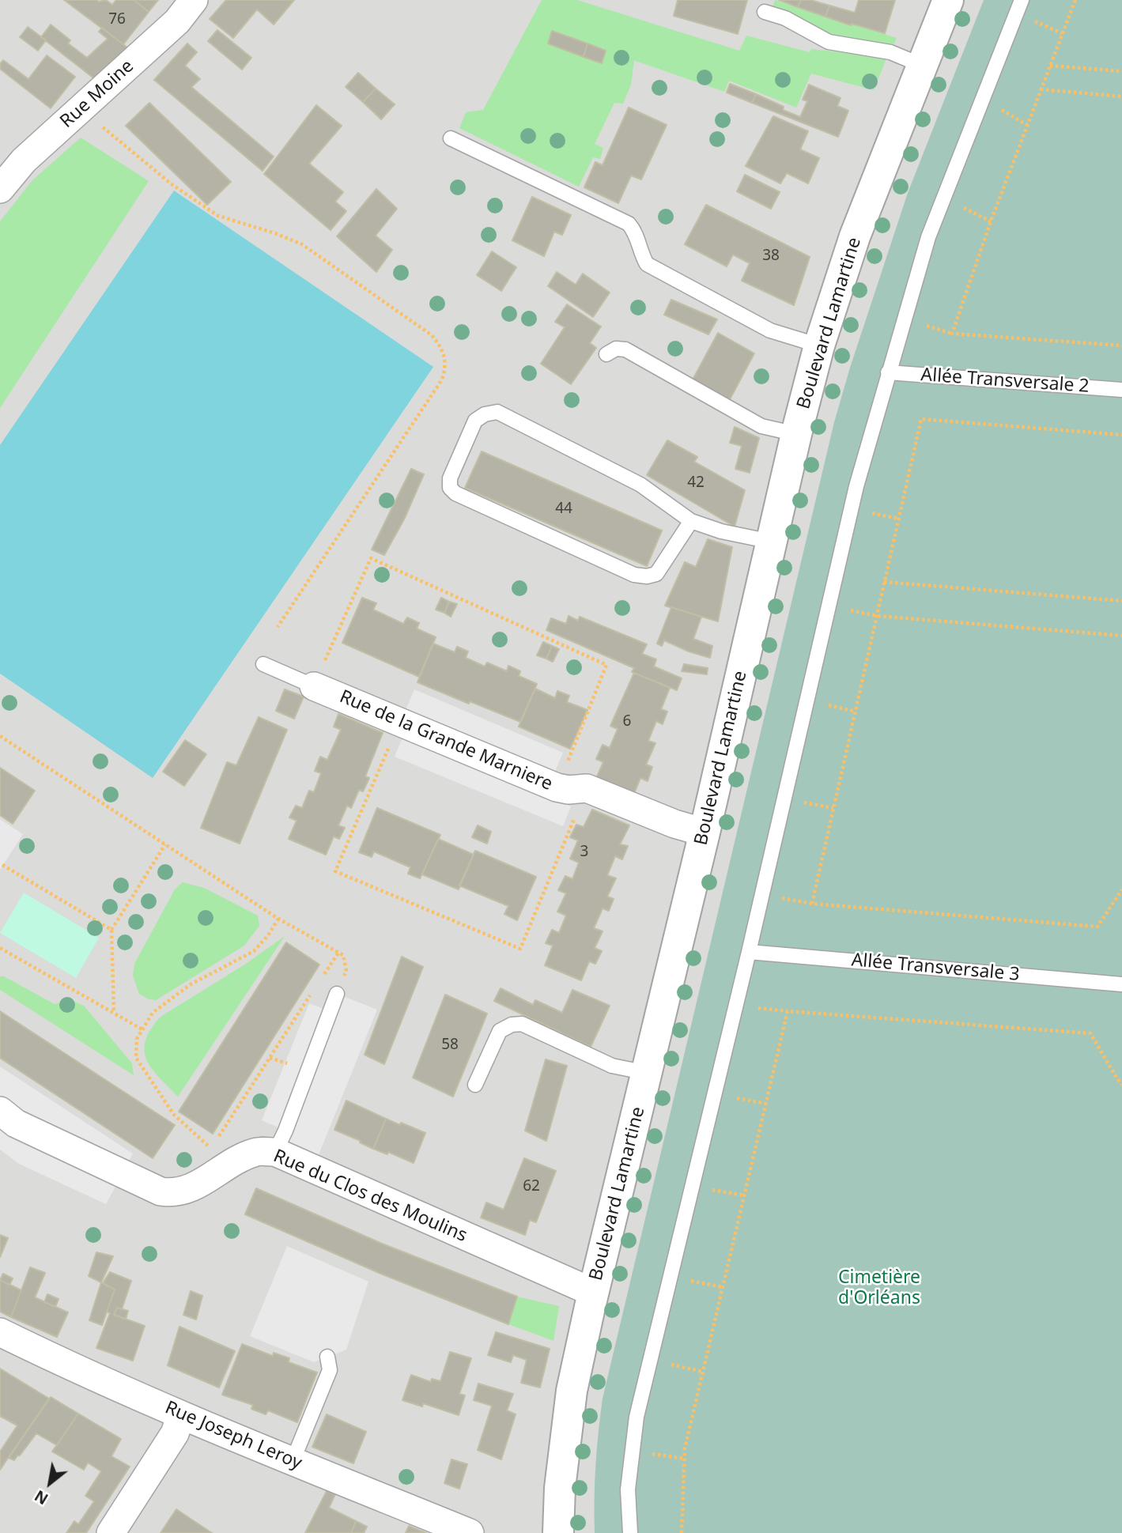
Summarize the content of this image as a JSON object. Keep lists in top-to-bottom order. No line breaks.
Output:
{"streets":{"street":["Rue Moine","Boulevard Lamartine","Rue de la Grande Marniere","Rue du Clos des Moulins","Rue Joseph Leroy"],"lane":["Allée Transversale 2","Allée Transversale 3"]},"crossings":[["Boulevard Lamartine","Rue de la Grande Marniere"],["Boulevard Lamartine","Rue du Clos des Moulins"]],"parks":["Cimetière d'Orléans"],"house_numbers":["76","38","42","44","6","3","58","62"],"north":"bottom left"}
